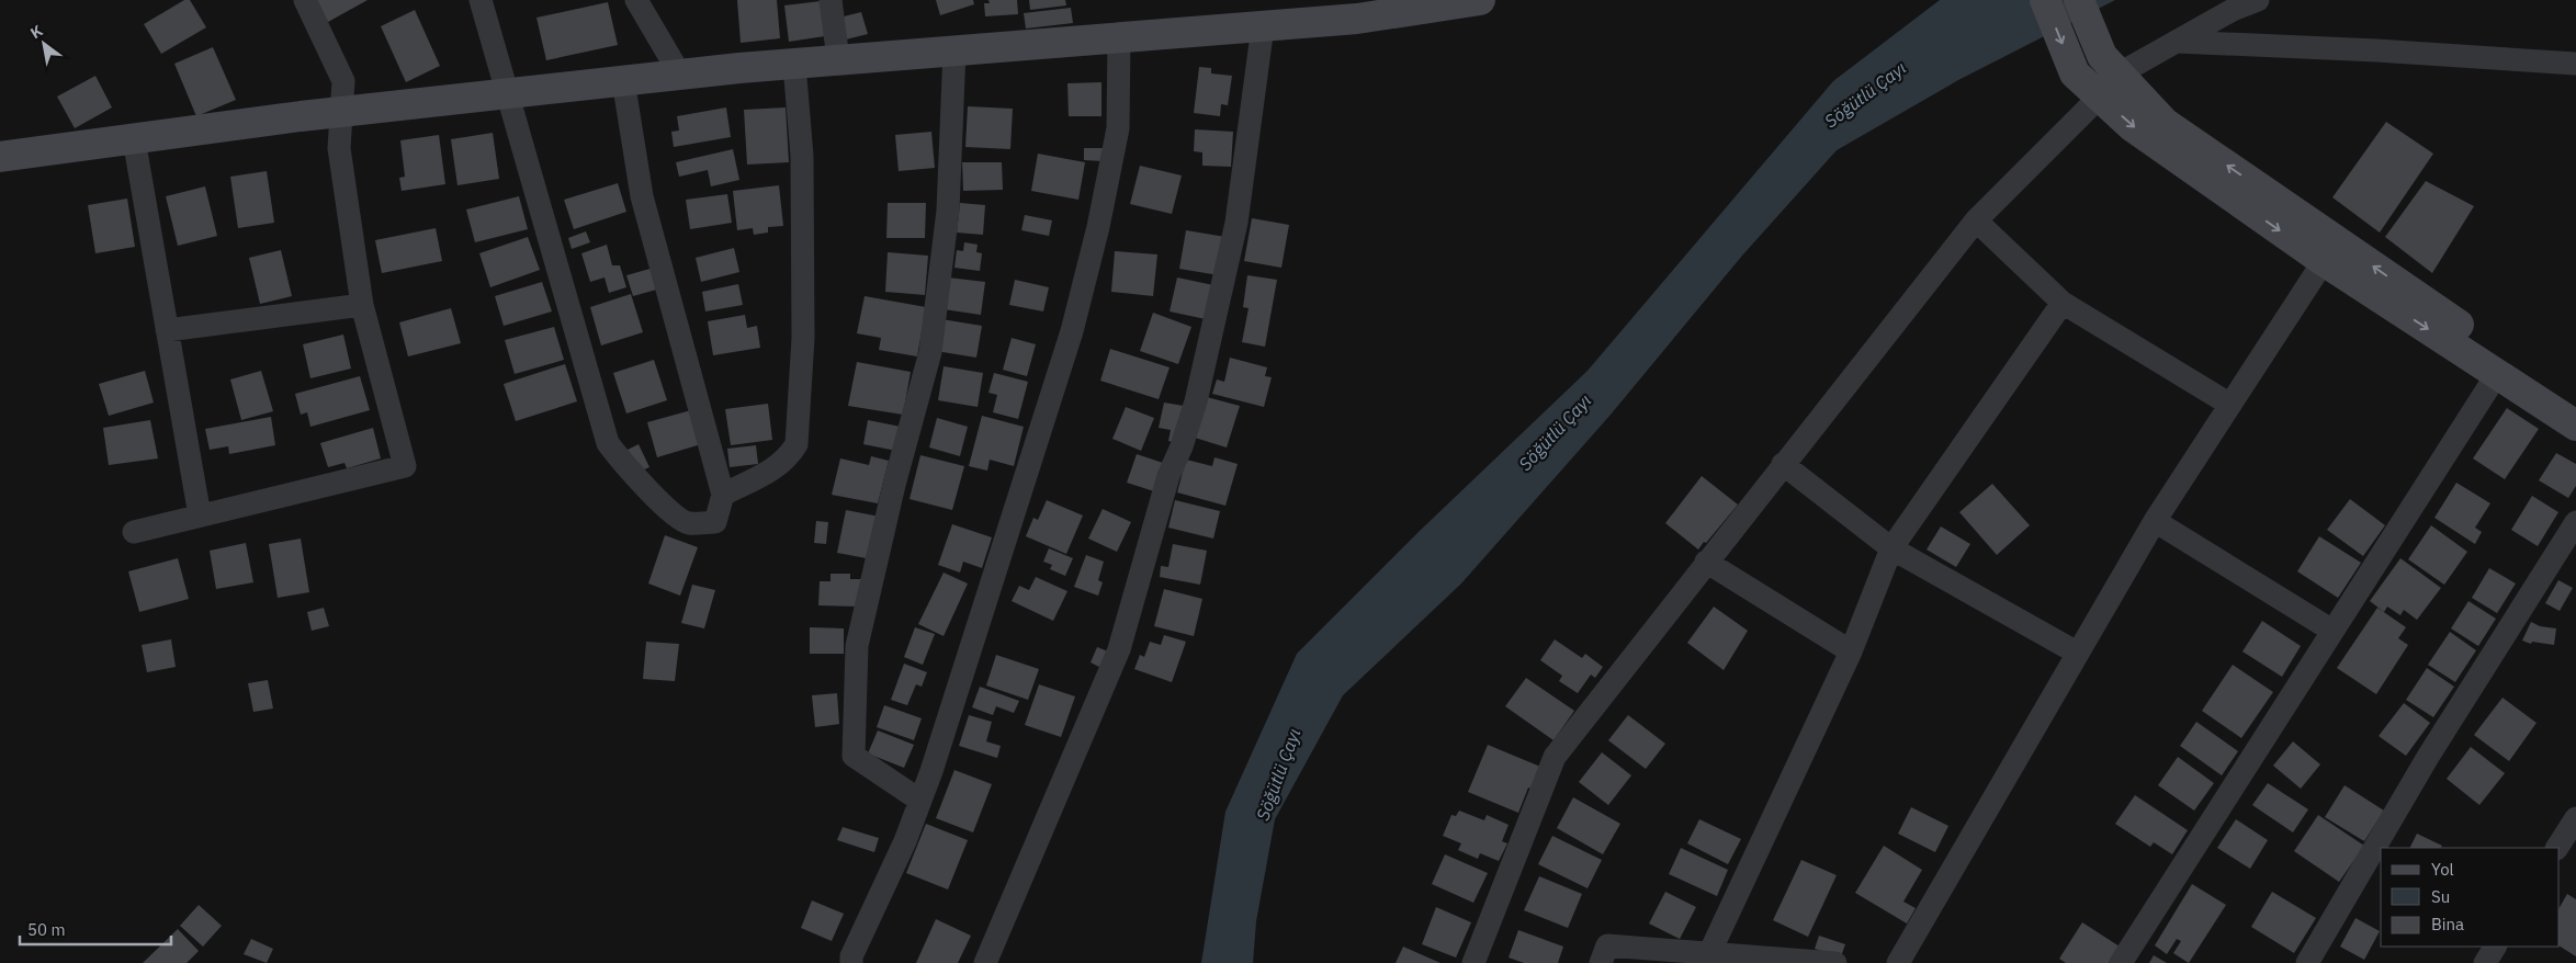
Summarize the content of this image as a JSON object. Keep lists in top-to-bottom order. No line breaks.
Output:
{"water":["Söğütlü Çayı"],"legend":["Yol","Su","Bina"],"scale_bar":"50 m","north":"top left"}
